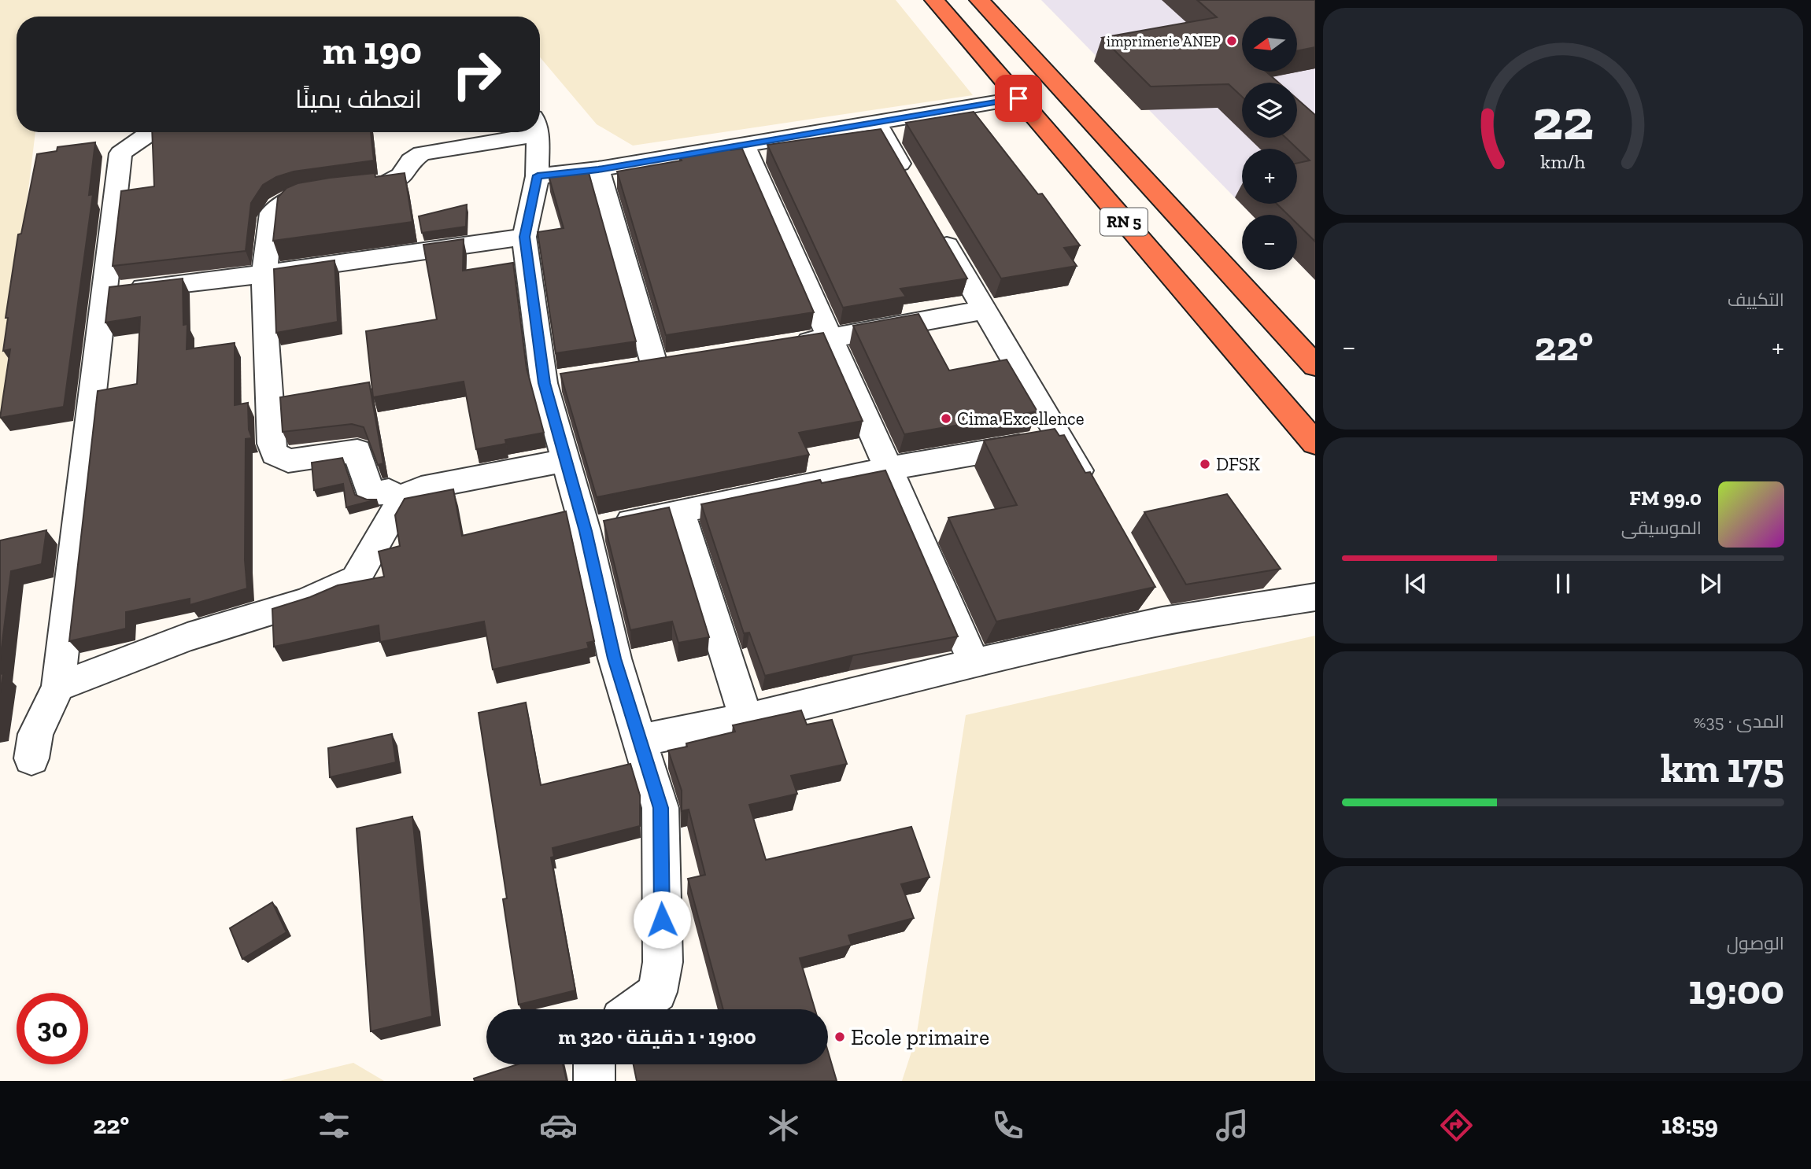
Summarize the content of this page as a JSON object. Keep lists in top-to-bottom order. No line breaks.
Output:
{"streets":{"highway":["RN 5"]},"places":["imprimerie ANEP","Cima Excellence","DFSK","Ecole primaire"],"north":"left","page":{"map_buttons":["+","−"],"turn":["190 m","انعطف يمينًا"],"tile":["التكييف",["المدى · 35%","175 km"],["الوصول","19:00"]],"heat":["−","22°","+"],"song":["99.0 FM","الموسيقى"],"limit":"30","trip":"19:00 · 1 دقيقة · 320 m","tabs":["18:59","22°"],"gauge":["22","km/h"]}}
